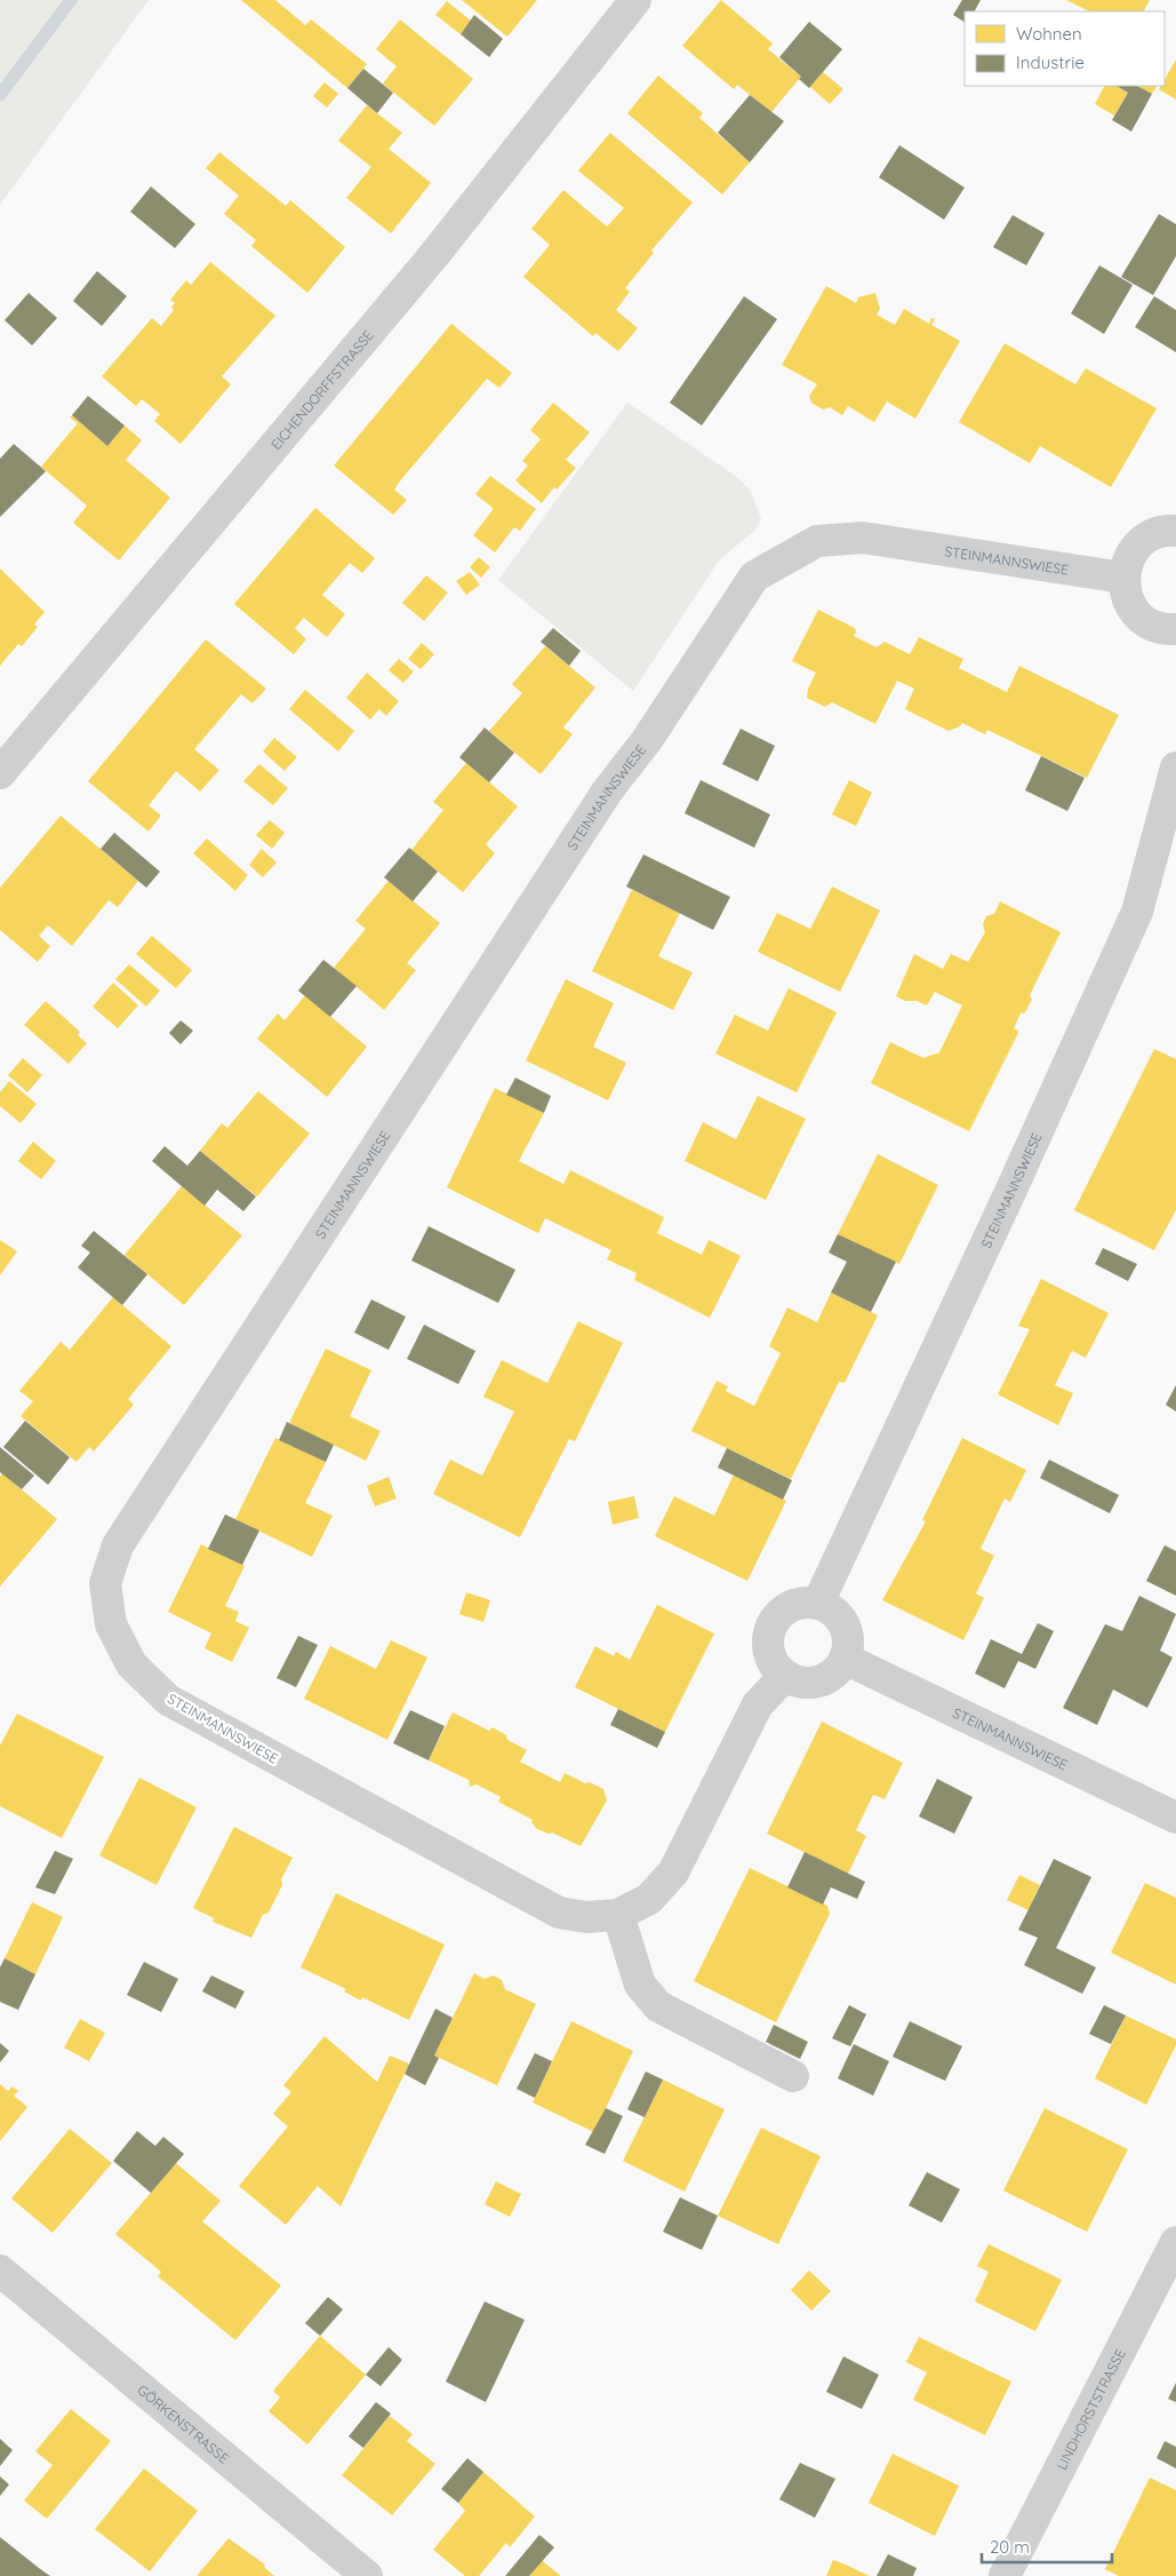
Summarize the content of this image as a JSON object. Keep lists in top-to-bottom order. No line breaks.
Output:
{"streets":{"street":["EICHENDORFFSTRASSE","STEINMANNSWIESE","LINDHORSTSTRASSE","GÖRKENSTRASSE"]},"legend":["Wohnen","Industrie"],"scale_bar":"20 m"}
